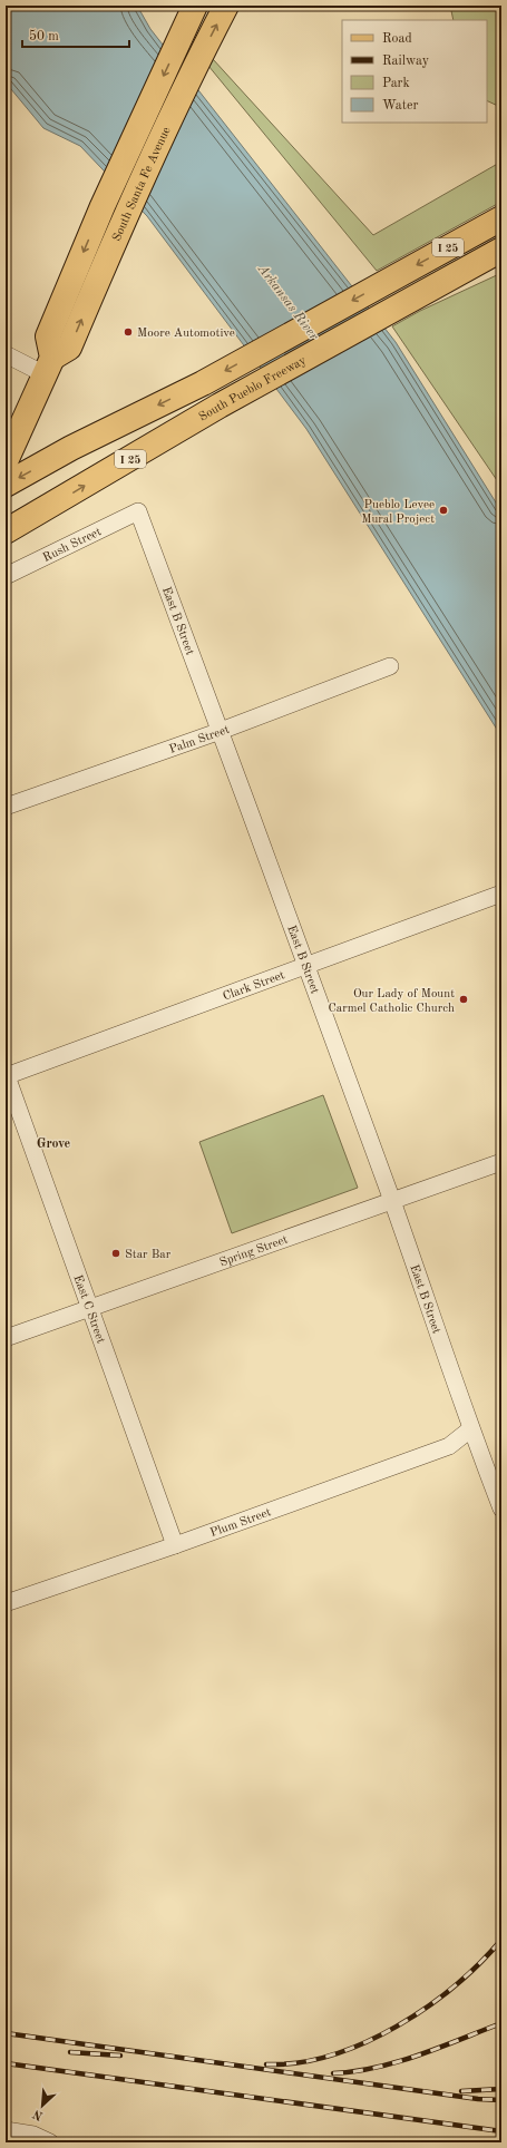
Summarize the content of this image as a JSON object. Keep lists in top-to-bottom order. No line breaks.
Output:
{"streets":{"main road":["South Santa Fe Avenue","I 25","South Pueblo Freeway"],"street":["Rush Street","East B Street","Palm Street","Clark Street","Spring Street","East C Street","Plum Street"]},"crossings":[["Rush Street","East B Street"],["East B Street","Palm Street"],["East B Street","Clark Street"],["East B Street","Spring Street"],["East B Street","Plum Street"],["Clark Street","East C Street"],["Spring Street","East C Street"],["East C Street","Plum Street"]],"districts":["Grove"],"water":["Arkansas River"],"places":["Moore Automotive","Pueblo Levee Mural Project","Our Lady of Mount Carmel Catholic Church","Star Bar"],"legend":["Road","Railway","Park","Water"],"scale_bar":"50 m","north":"bottom left"}
